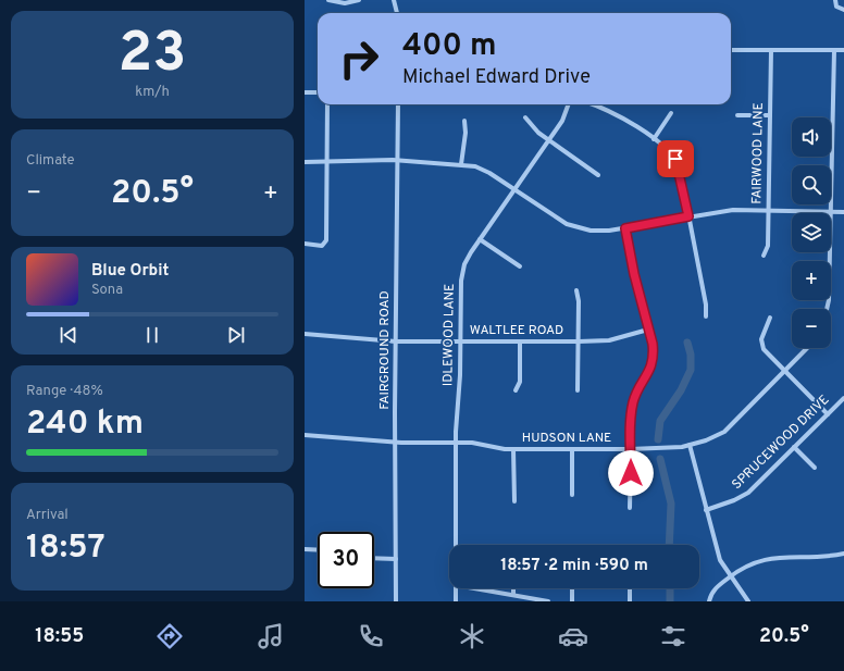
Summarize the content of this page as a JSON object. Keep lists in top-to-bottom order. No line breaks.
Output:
{"streets":{"street":["FAIRWOOD LANE","WALTLEE ROAD","IDLEWOOD LANE","FAIRGROUND ROAD","HUDSON LANE","SPRUCEWOOD DRIVE"]},"crossings":[["WALTLEE ROAD","IDLEWOOD LANE"],["WALTLEE ROAD","FAIRGROUND ROAD"],["IDLEWOOD LANE","HUDSON LANE"],["FAIRGROUND ROAD","HUDSON LANE"]],"page":{"tile":[["23","km/h"],"Climate",["Range · 48%","240 km"],["Arrival","18:57"]],"turn":["400 m","Michael Edward Drive"],"map_buttons":["+","−"],"heat":["−","20.5°","+"],"song":["Blue Orbit","Sona"],"limit":"30","trip":"18:57 · 2 min · 590 m","tabs":["18:55","20.5°"]}}
